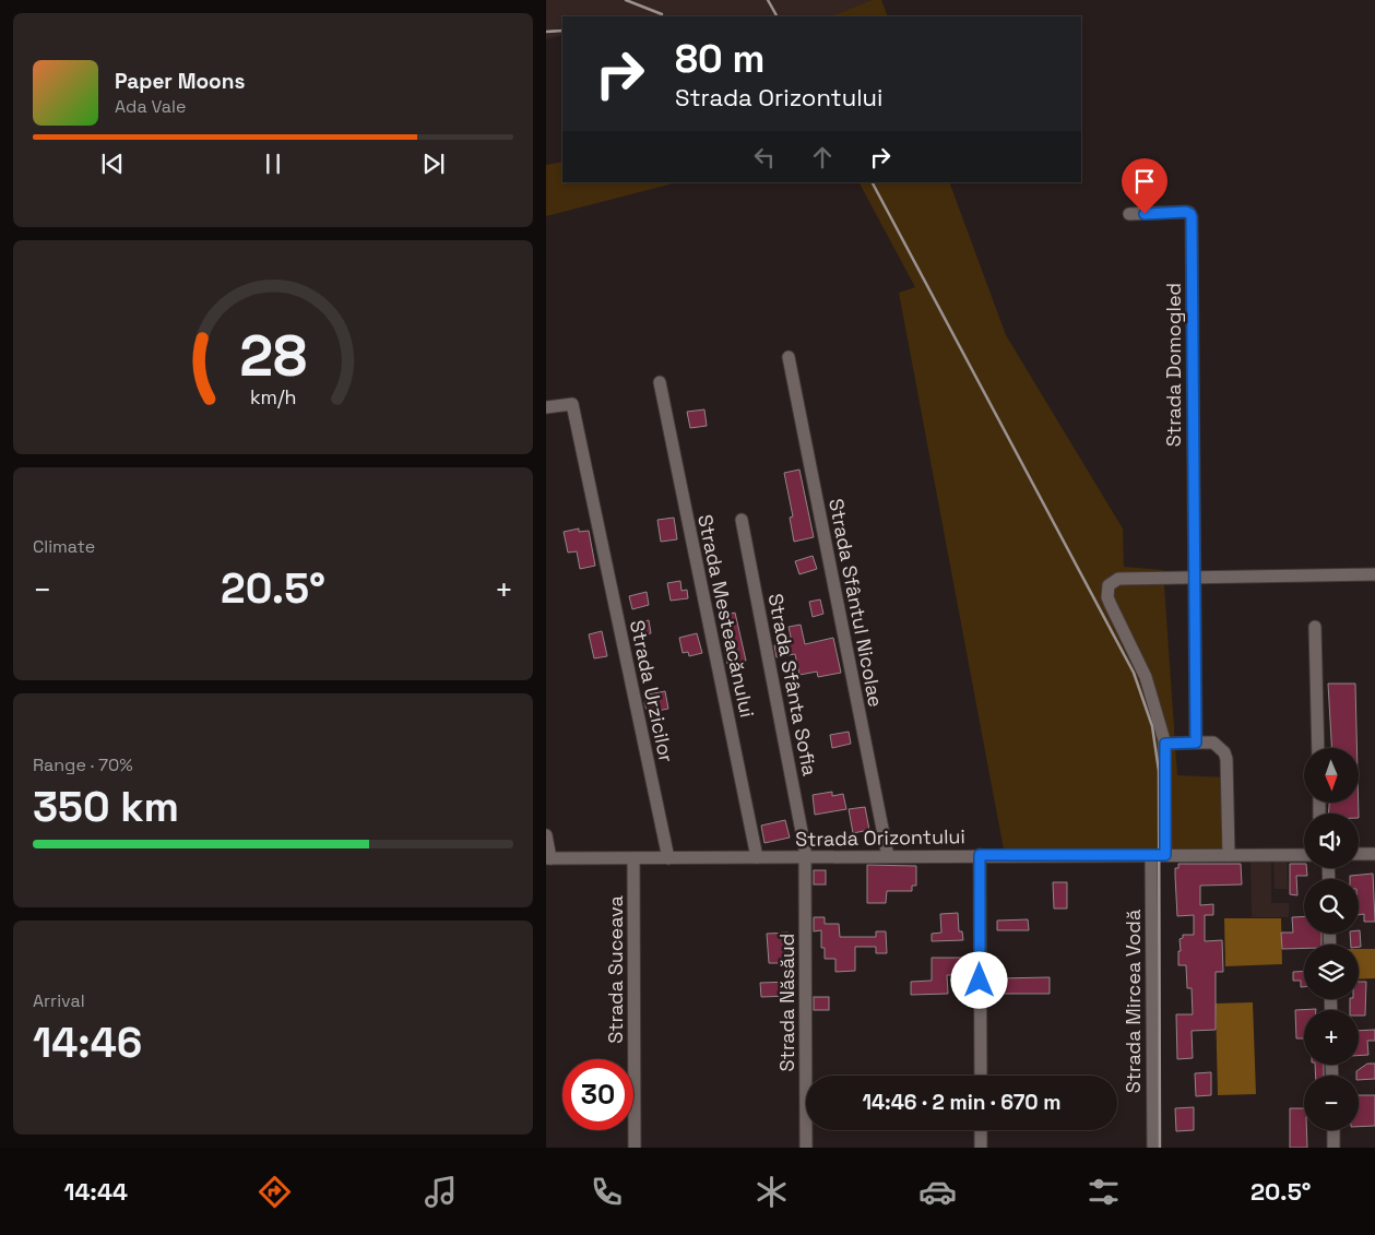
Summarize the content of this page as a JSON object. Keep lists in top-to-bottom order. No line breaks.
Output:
{"streets":{"street":["Strada Domogled","Strada Sfântul Nicolae","Strada Mesteacănului","Strada Sfânta Sofia","Strada Urzicilor","Strada Orizontului","Strada Suceava","Strada Mircea Vodă","Strada Năsăud"]},"crossings":[["Strada Sfântul Nicolae","Strada Orizontului"],["Strada Mesteacănului","Strada Orizontului"],["Strada Sfânta Sofia","Strada Orizontului"],["Strada Sfânta Sofia","Strada Năsăud"],["Strada Urzicilor","Strada Orizontului"],["Strada Orizontului","Strada Suceava"],["Strada Orizontului","Strada Mircea Vodă"],["Strada Orizontului","Strada Năsăud"]],"north":"bottom","page":{"turn":["80 m","Strada Orizontului"],"song":["Paper Moons","Ada Vale"],"tile":["Climate",["Range · 70%","350 km"],["Arrival","14:46"]],"heat":["−","20.5°","+"],"map_buttons":["+","−"],"limit":"30","trip":"14:46 · 2 min · 670 m","tabs":["14:44","20.5°"],"gauge":["28","km/h"]}}
